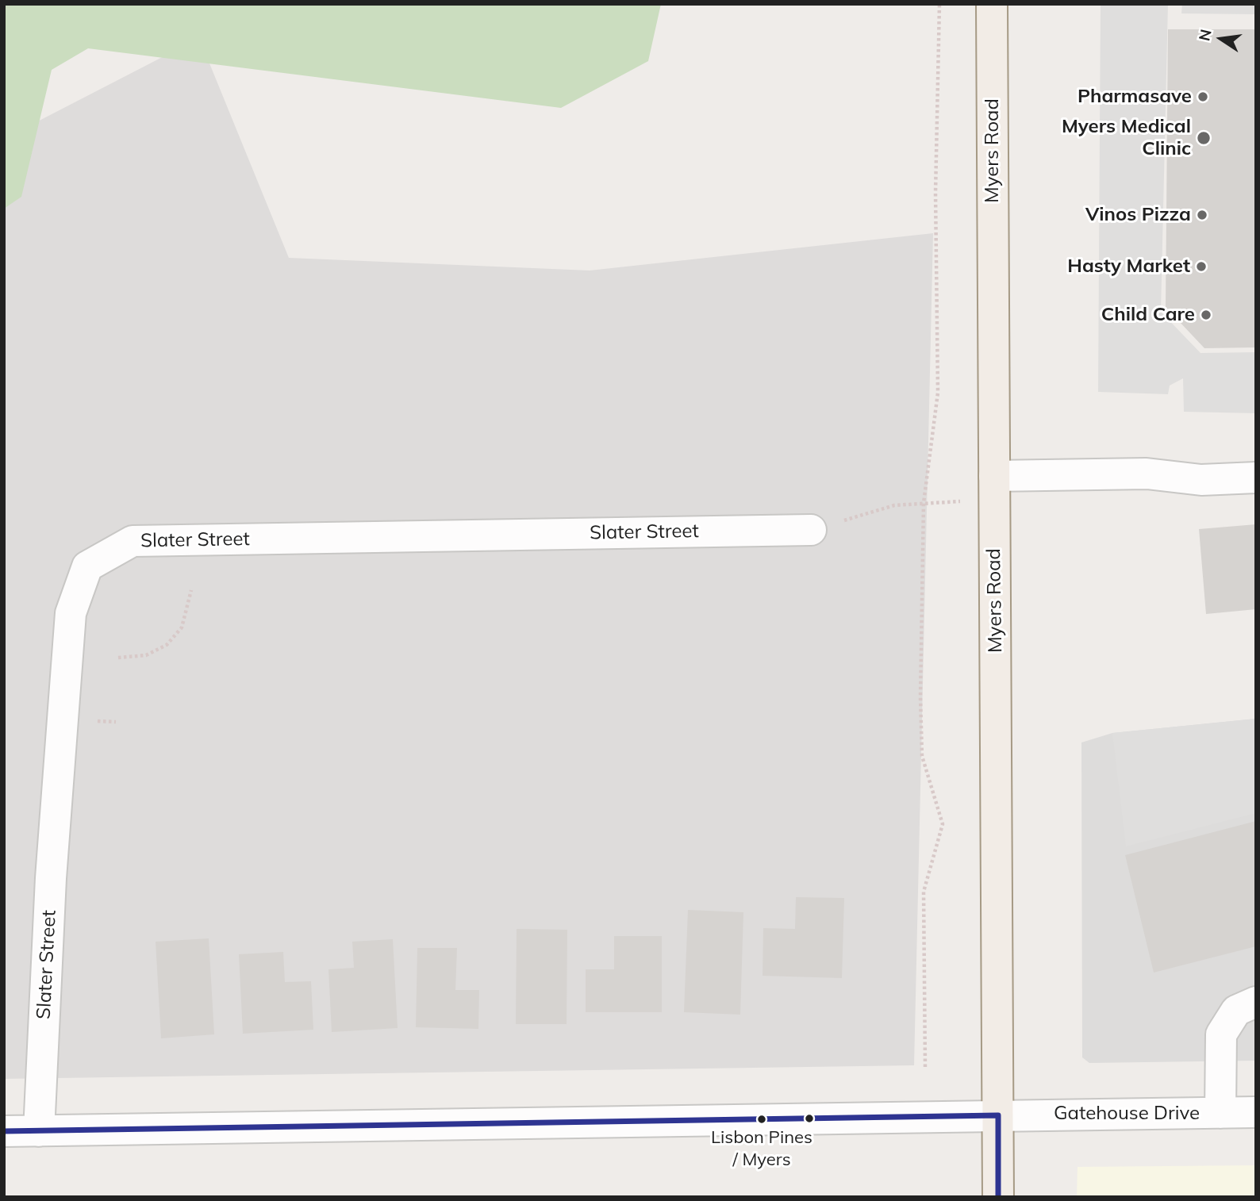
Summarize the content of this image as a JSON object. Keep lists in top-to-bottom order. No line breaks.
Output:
{"streets":{"main road":["Myers Road"],"street":["Slater Street","Gatehouse Drive"]},"crossings":[["Myers Road","Gatehouse Drive"],["Slater Street","Gatehouse Drive"]],"places":["Pharmasave","Myers Medical Clinic","Vinos Pizza","Hasty Market","Child Care","Lisbon Pines / Myers"],"north":"left"}
